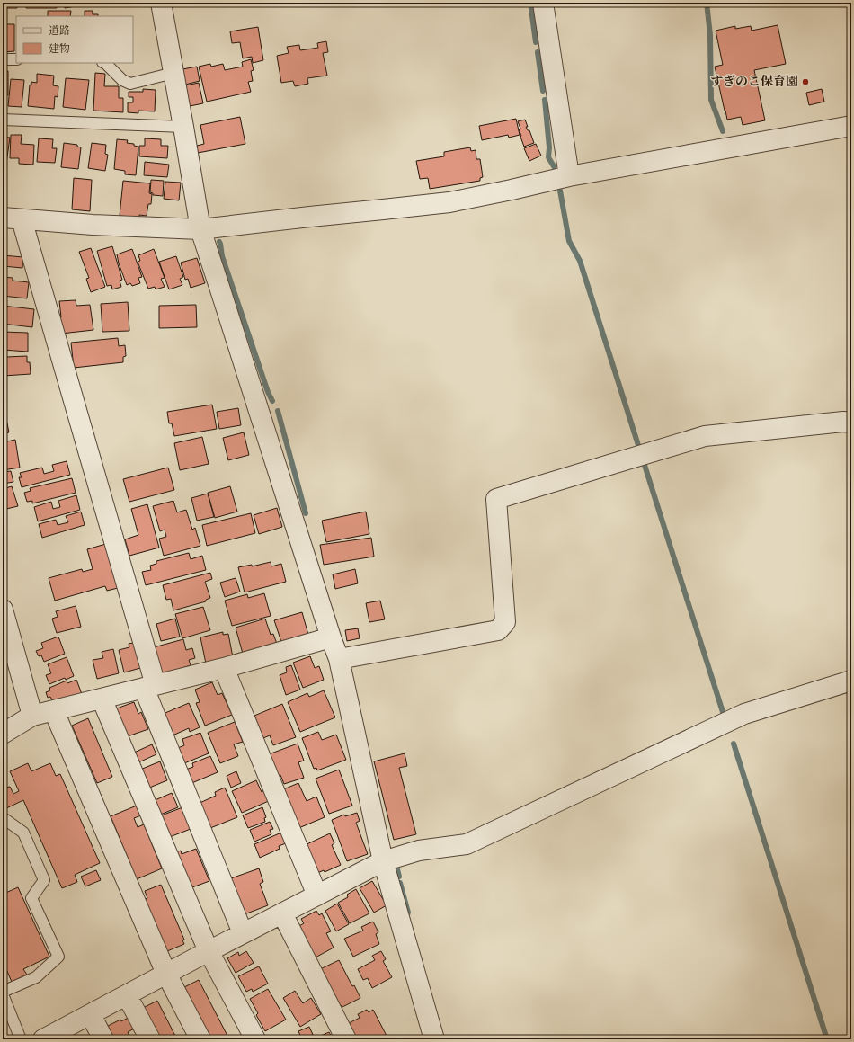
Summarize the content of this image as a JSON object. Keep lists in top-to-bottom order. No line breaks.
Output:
{"places":["すぎのこ保育園"],"legend":["道路","建物"]}
